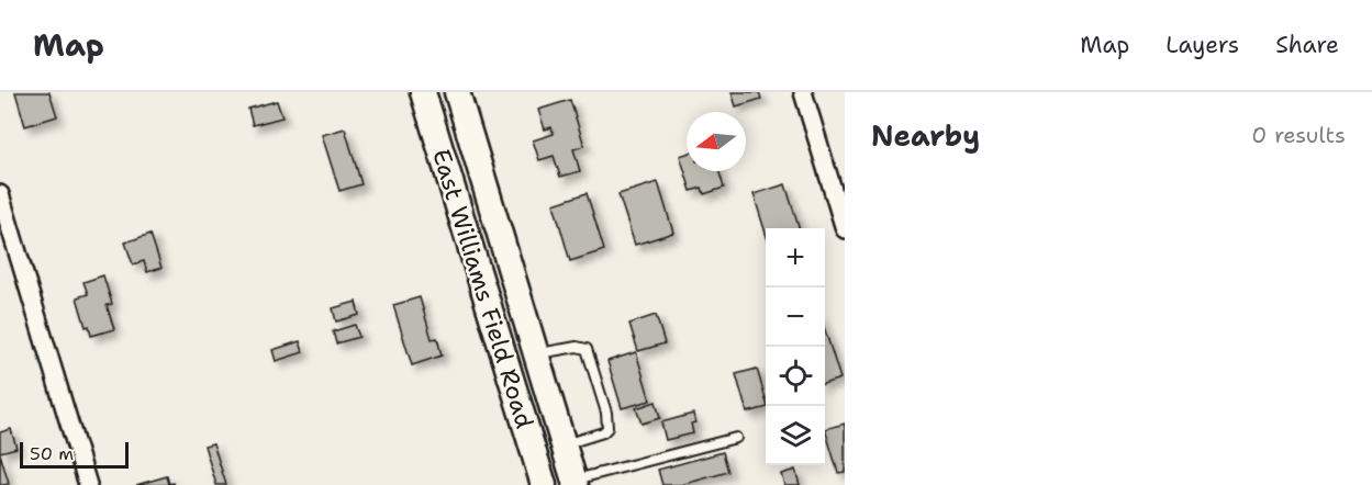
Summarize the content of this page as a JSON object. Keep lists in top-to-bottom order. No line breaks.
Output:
{"streets":{"main road":["East Williams Field Road"]},"scale_bar":"50 m","north":"left","page":{"header":"Map","nav":["Map","Layers","Share"],"heading":["Nearby","0 results"],"map_buttons":["+","−"],"scale":"50 m"}}
